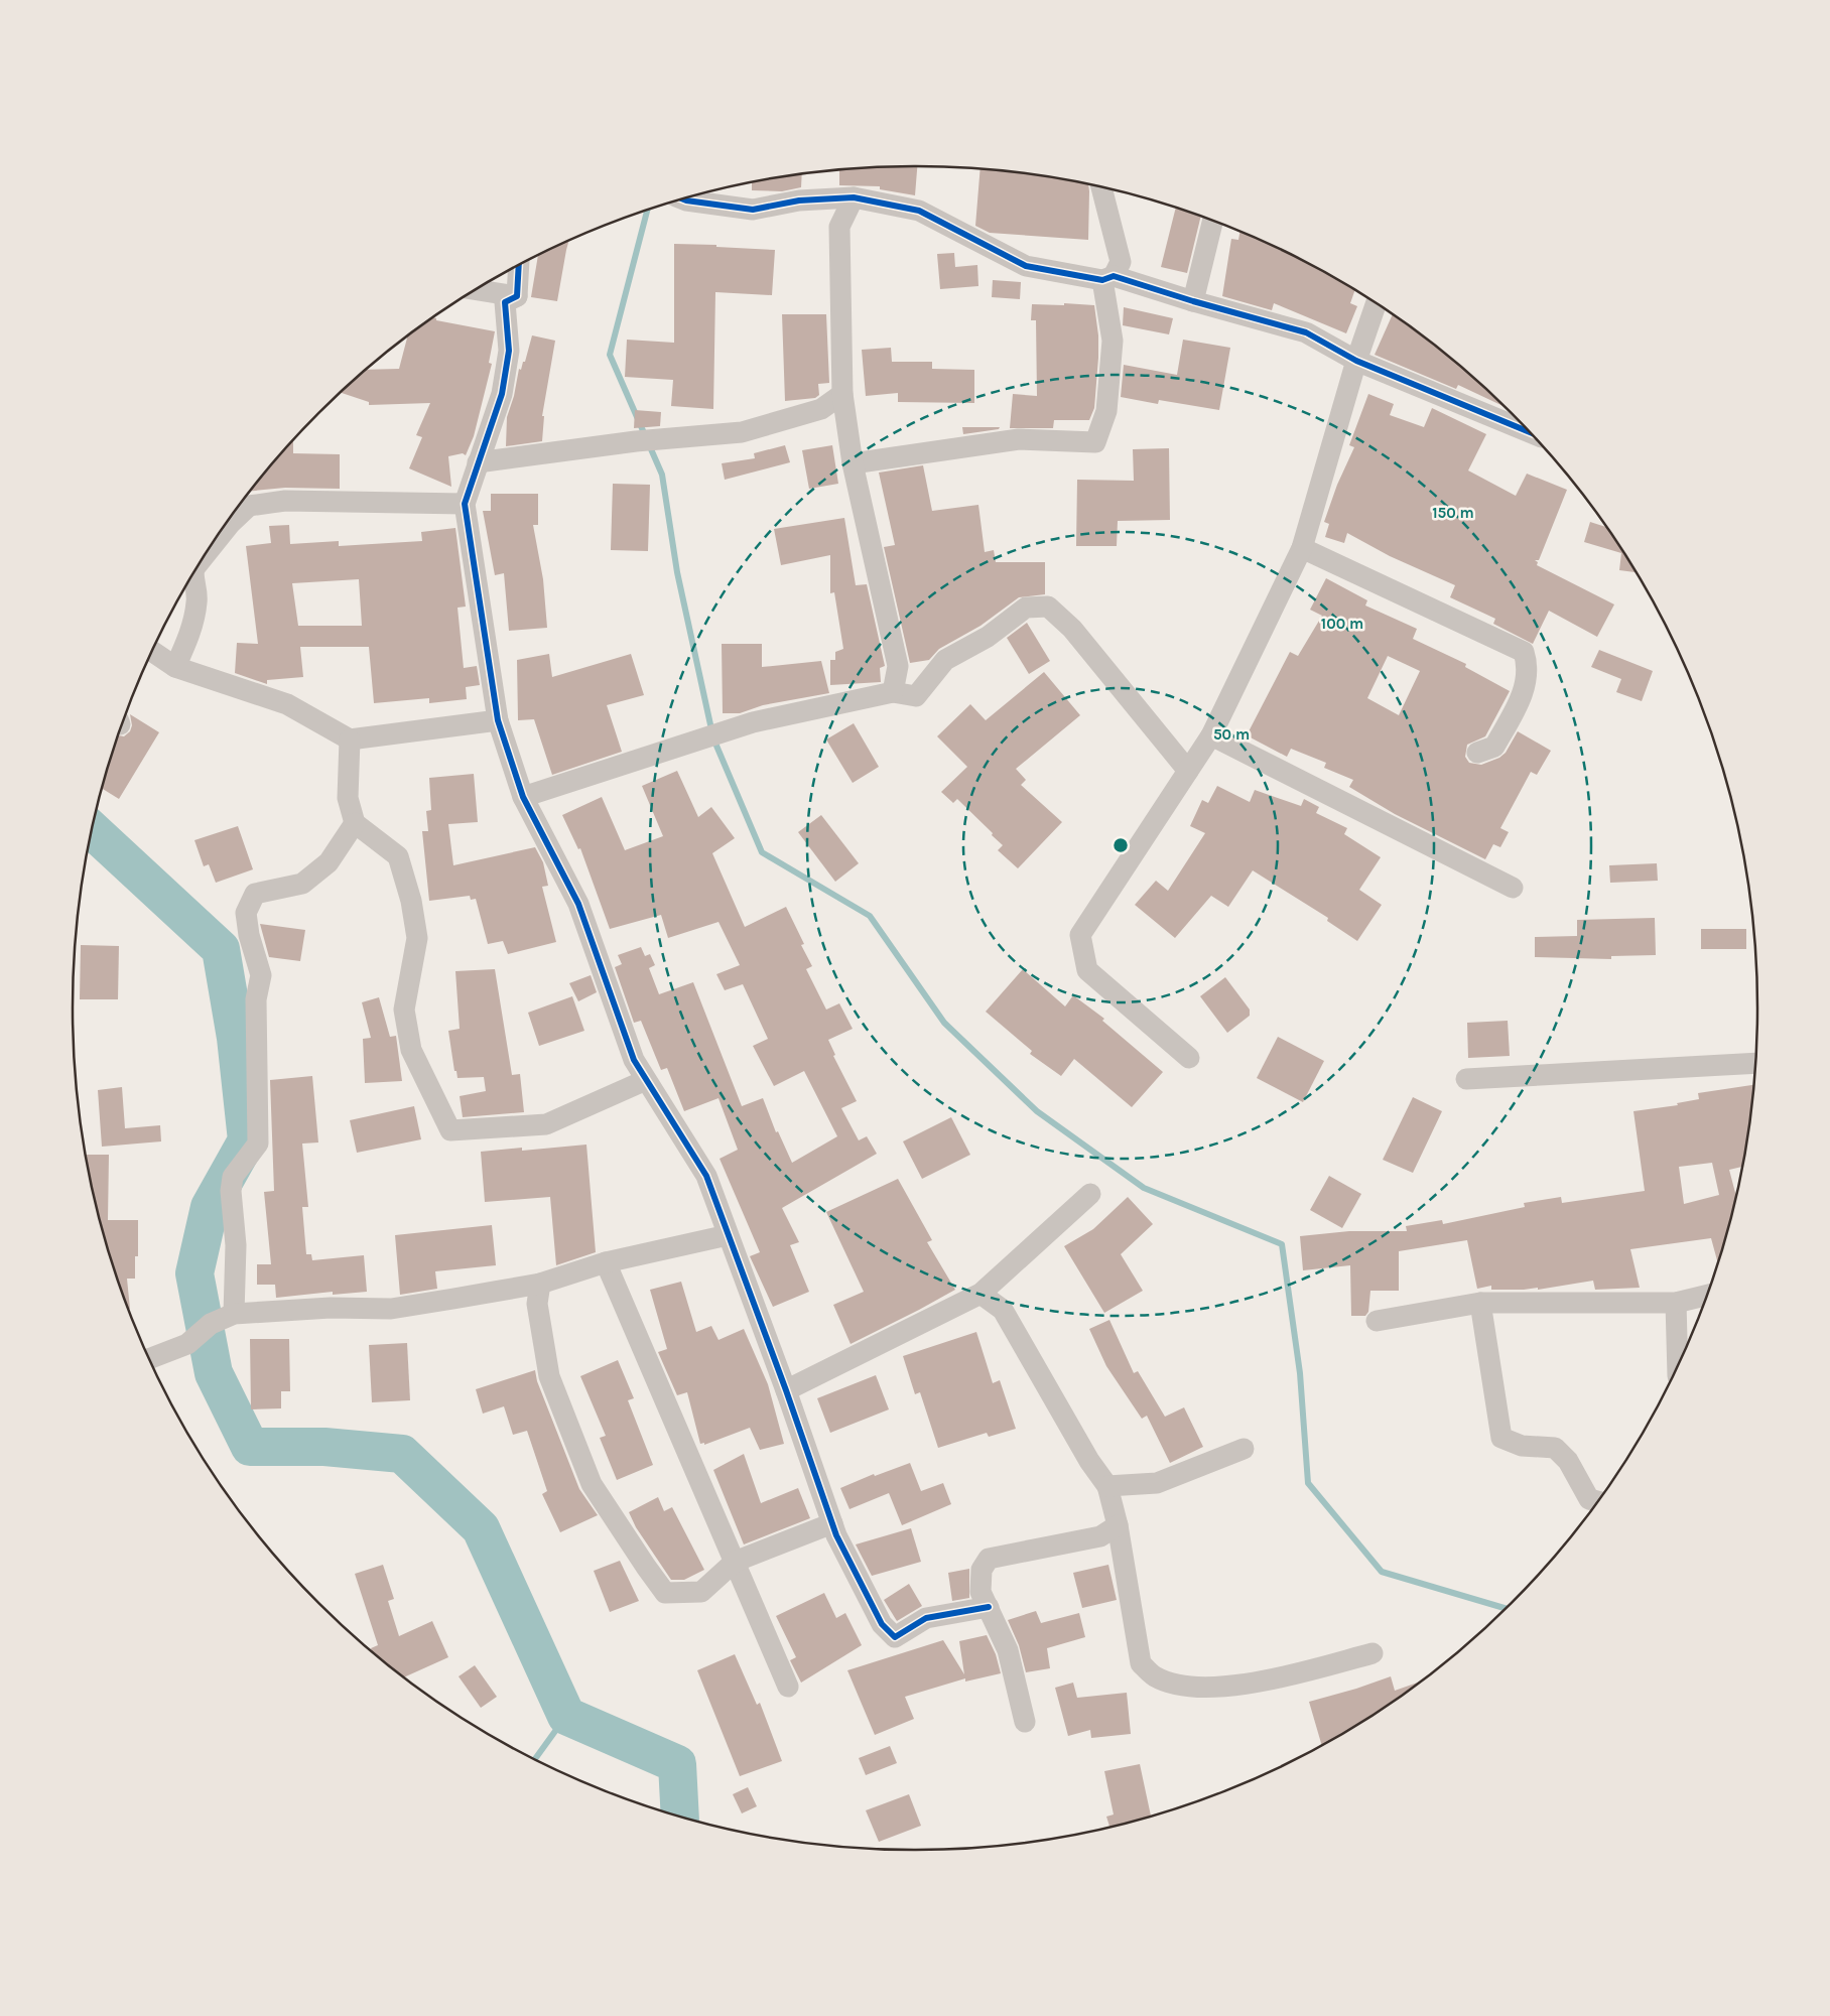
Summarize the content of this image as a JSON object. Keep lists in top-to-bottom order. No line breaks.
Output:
{"rings":["150 m","100 m","50 m"]}
